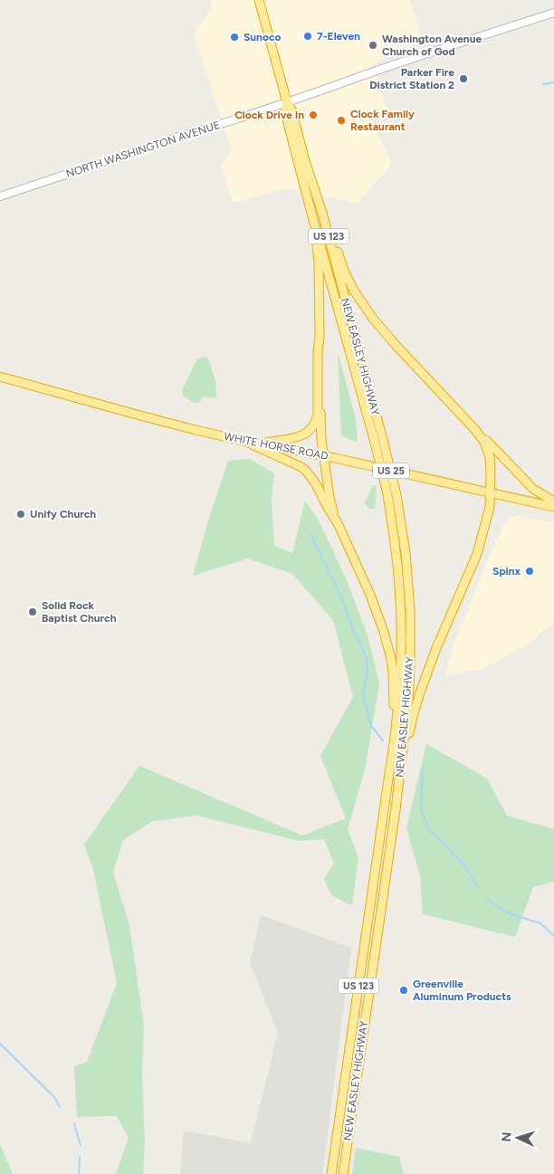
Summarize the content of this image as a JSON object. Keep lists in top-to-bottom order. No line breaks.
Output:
{"streets":{"highway":["US 123","NEW EASLEY HIGHWAY","WHITE HORSE ROAD","US 25"],"main road":["NORTH WASHINGTON AVENUE"]},"crossings":[["NORTH WASHINGTON AVENUE","US 123"],["NORTH WASHINGTON AVENUE","NEW EASLEY HIGHWAY"],["US 123","NEW EASLEY HIGHWAY"]],"places":["7-Eleven","Sunoco","Washington Avenue Church of God","Parker Fire District Station 2","Clock Drive In","Clock Family Restaurant","Unify Church","Spinx","Solid Rock Baptist Church","Greenville Aluminum Products"],"north":"left"}
